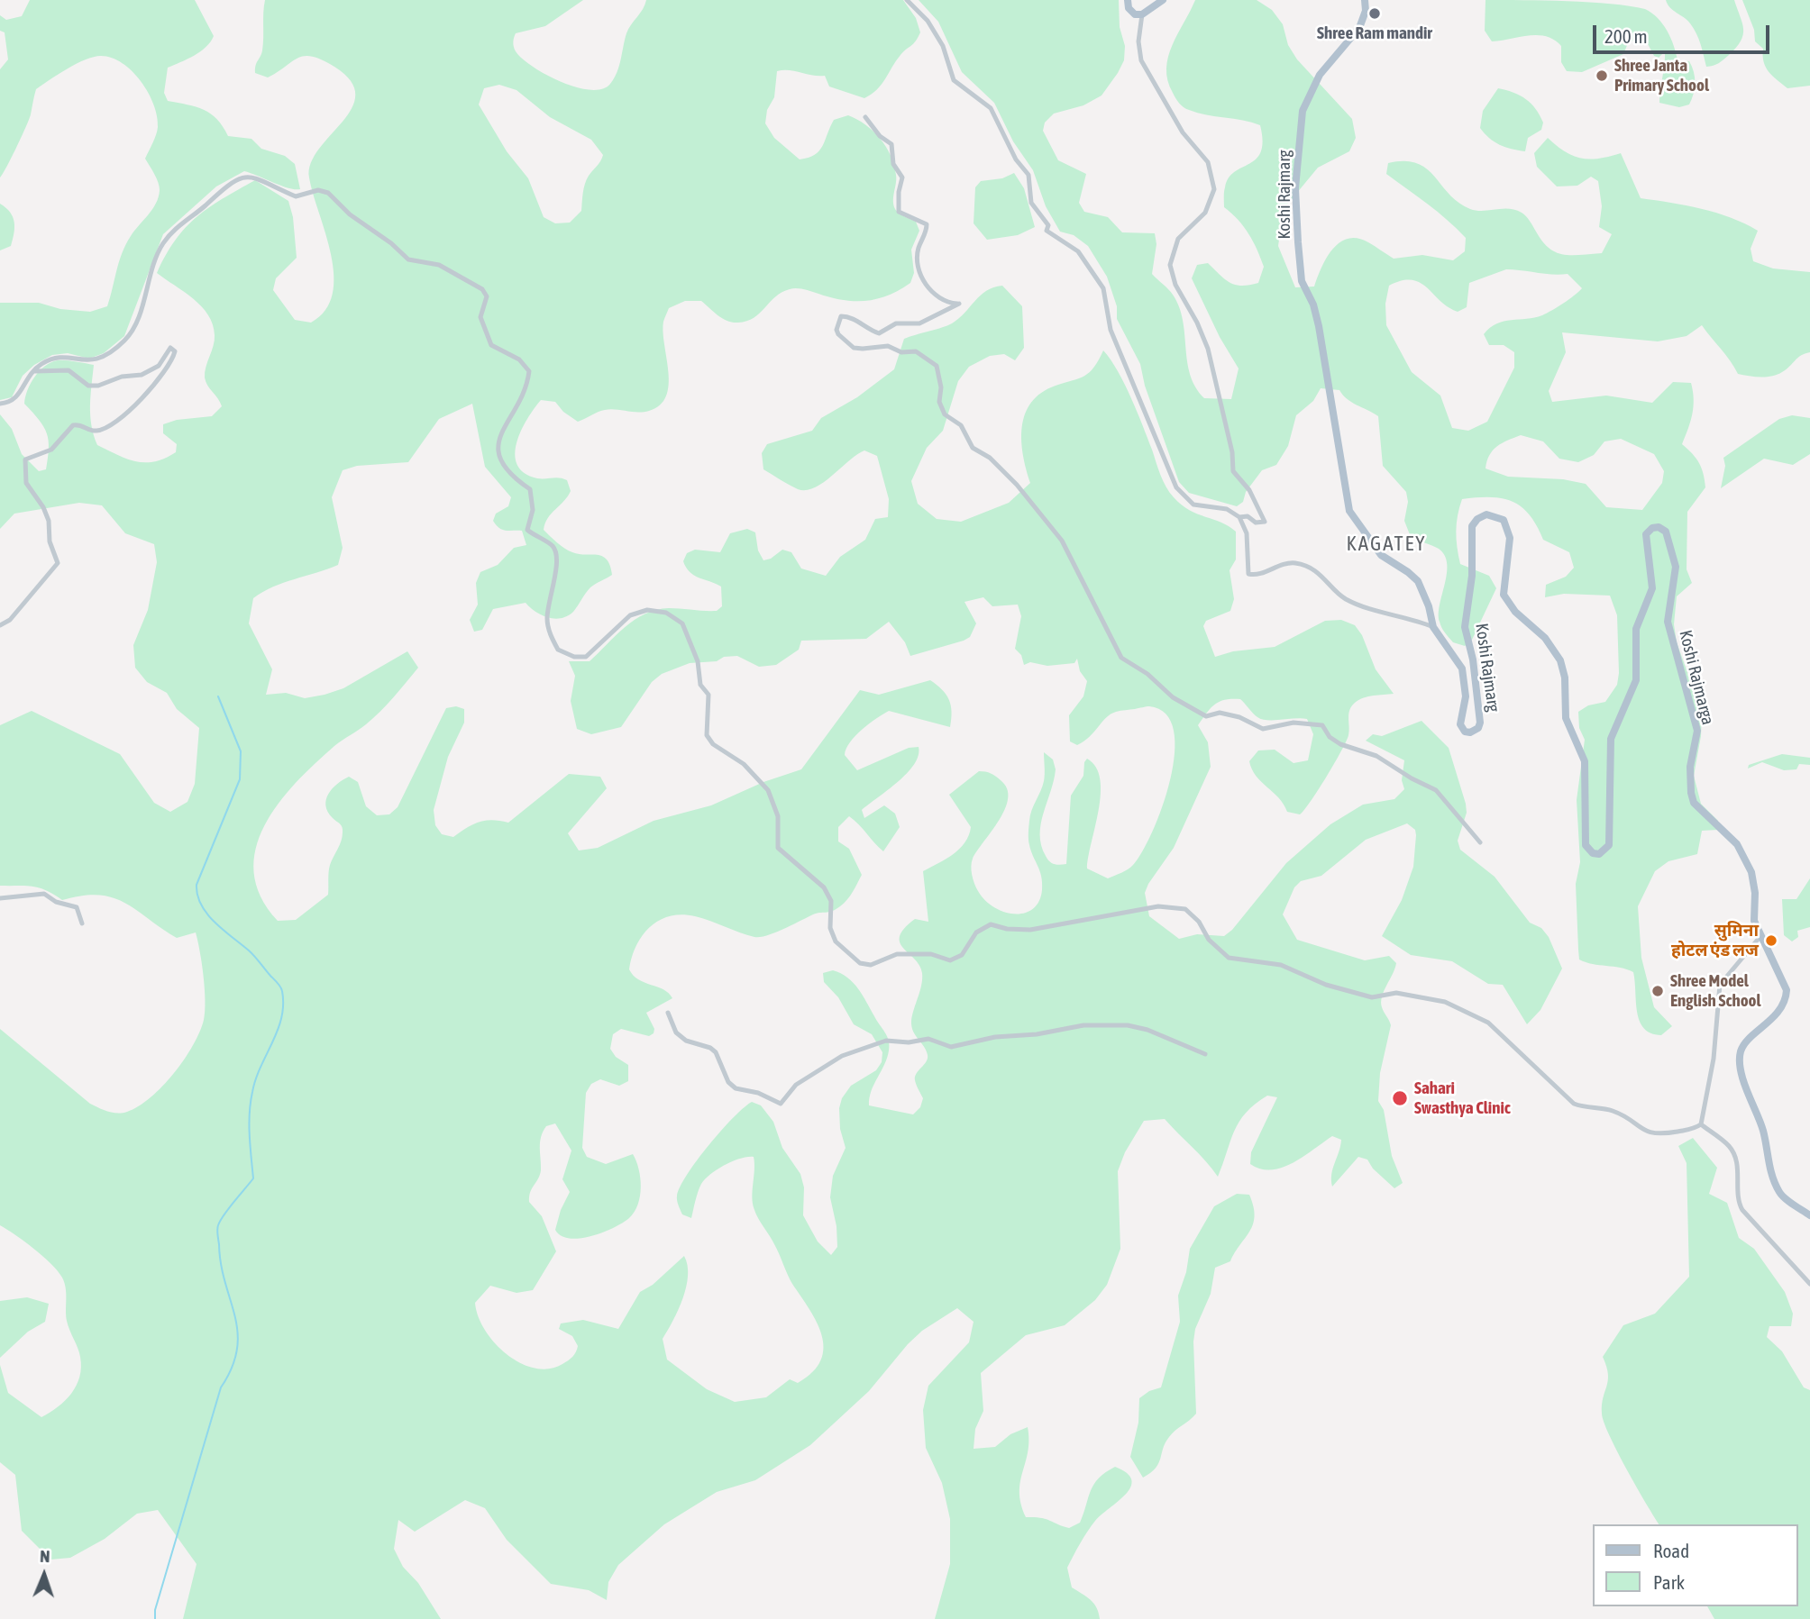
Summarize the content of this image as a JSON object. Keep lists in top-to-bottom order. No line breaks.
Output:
{"streets":{"main road":["Koshi Rajmarg","Koshi Rajmarga"]},"crossings":[["Koshi Rajmarg","Koshi Rajmarga"]],"districts":["KAGATEY"],"places":["Shree Ram mandir","Shree Janta Primary School","सुमिना होटल एंड लज","Shree Model English School","Sahari Swasthya Clinic"],"legend":["Road","Park"],"scale_bar":"200 m","north":"top"}
